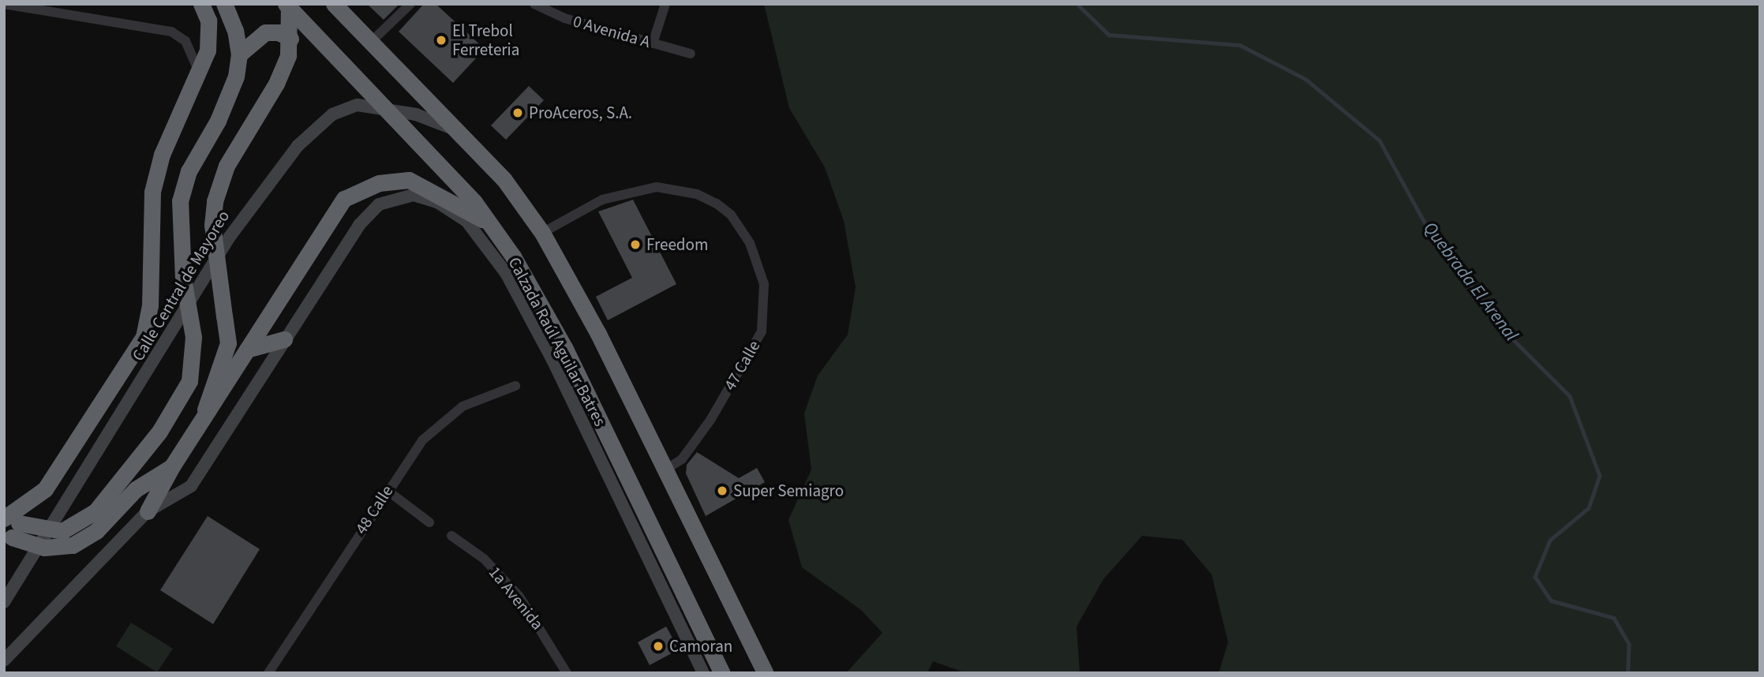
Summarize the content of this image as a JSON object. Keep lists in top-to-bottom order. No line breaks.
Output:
{"streets":{"highway":["Calzada Raúl Aguilar Batres"],"main road":["Calle Central de Mayoreo"],"street":["0 Avenida A","47 Calle","48 Calle","1a Avenida"]},"water":["Quebrada El Arenal"],"places":["El Trebol Ferreteria","ProAceros, S.A.","Freedom","Super Semiagro","Camoran"]}
